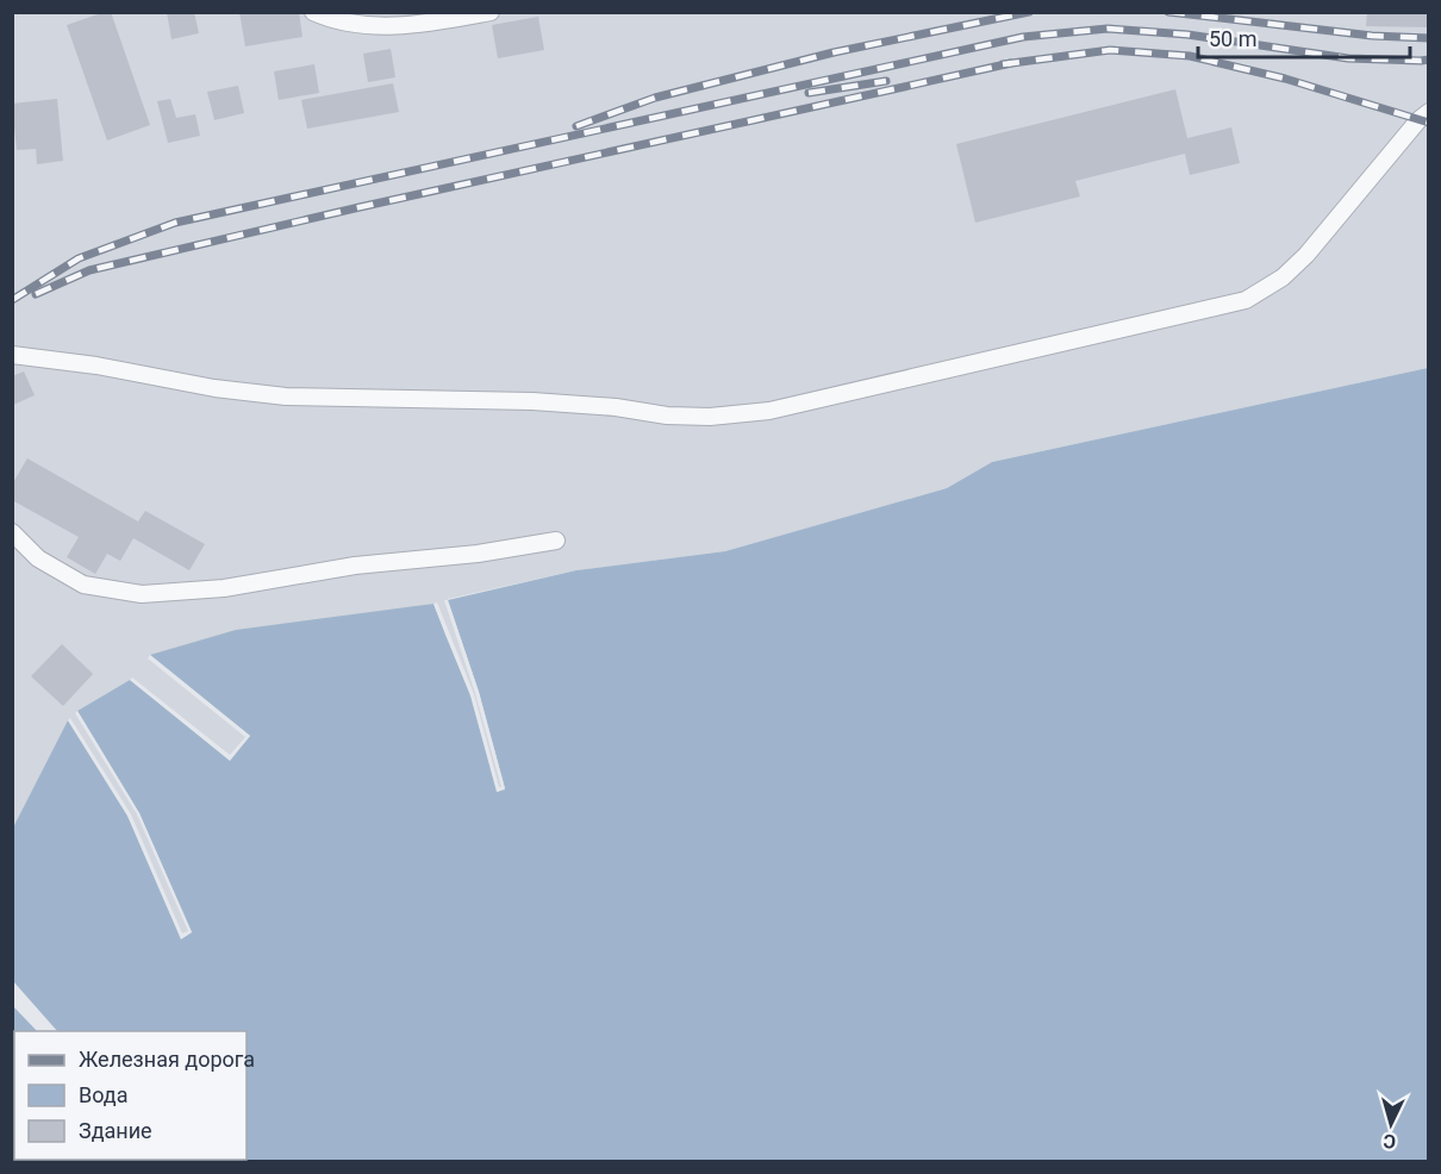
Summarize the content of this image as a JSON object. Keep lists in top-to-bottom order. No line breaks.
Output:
{"legend":["Железная дорога","Вода","Здание"],"scale_bar":"50 m","north":"bottom"}
